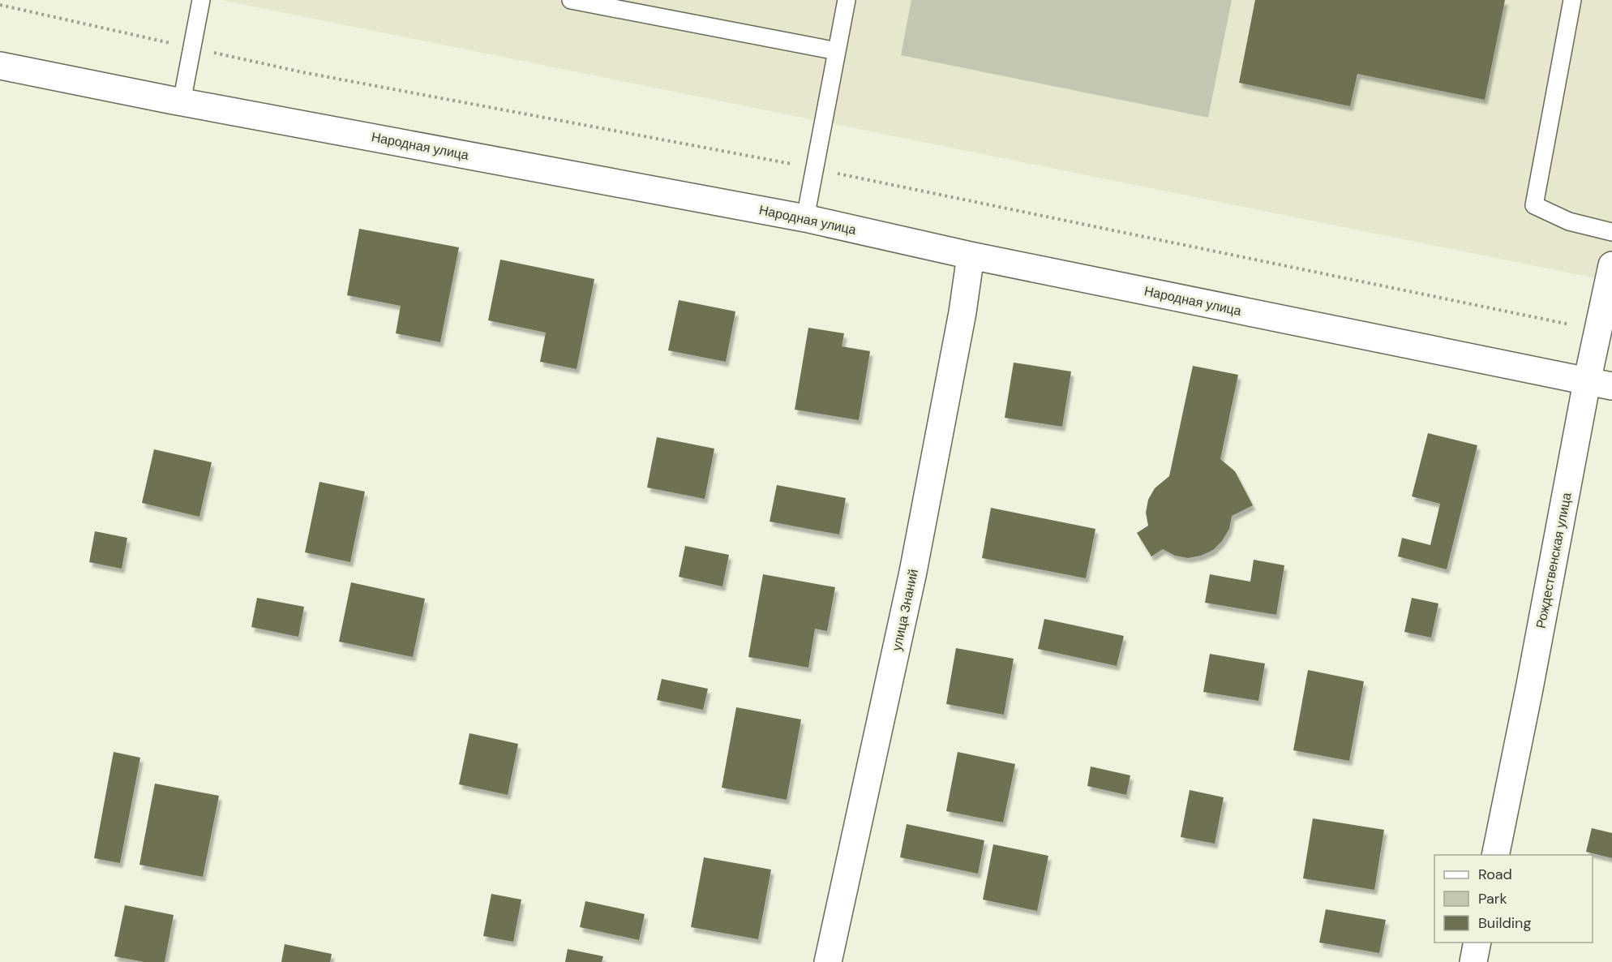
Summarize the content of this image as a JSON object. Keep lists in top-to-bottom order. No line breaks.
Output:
{"streets":{"street":["Народная улица","Рождественская улица","улица Знаний"]},"crossings":[["Народная улица","Рождественская улица"],["Народная улица","улица Знаний"]],"legend":["Road","Park","Building"]}
